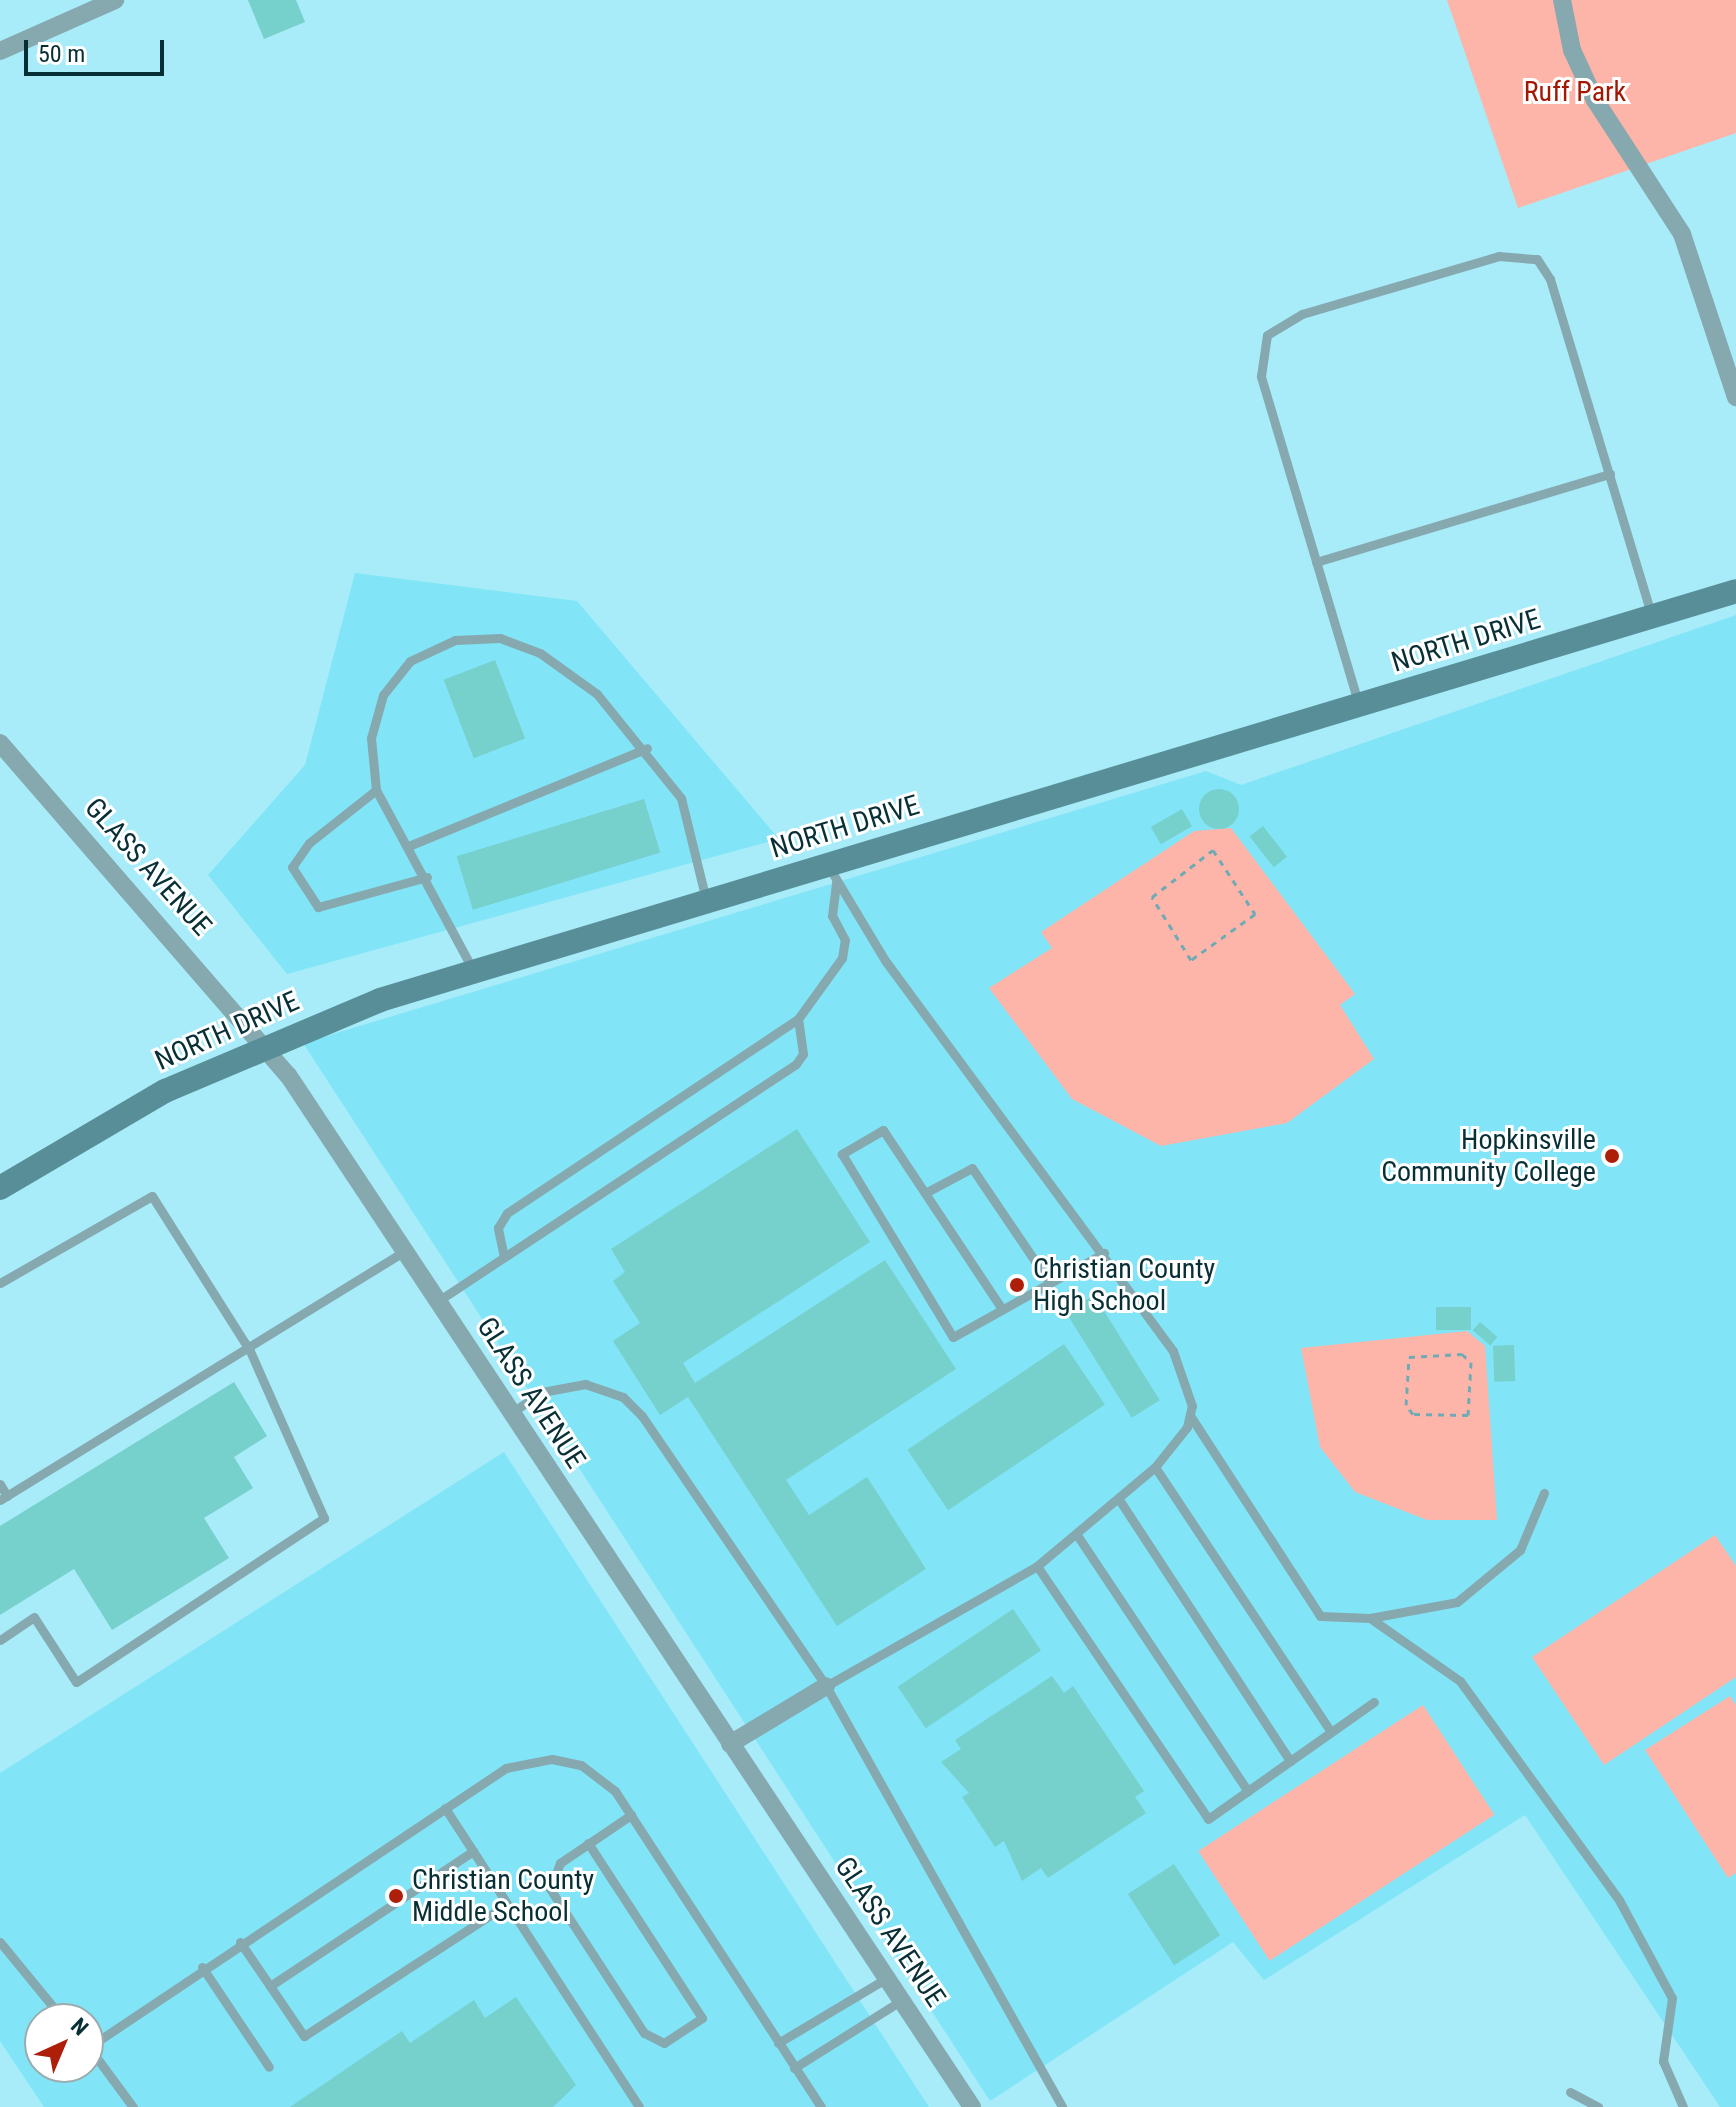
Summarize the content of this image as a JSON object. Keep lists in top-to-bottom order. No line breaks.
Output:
{"streets":{"main road":["NORTH DRIVE"],"street":["GLASS AVENUE"]},"crossings":[["NORTH DRIVE","GLASS AVENUE"]],"parks":["Ruff Park"],"places":["Hopkinsville Community College","Christian County High School","Christian County Middle School"],"scale_bar":"50 m","north":"top right"}
